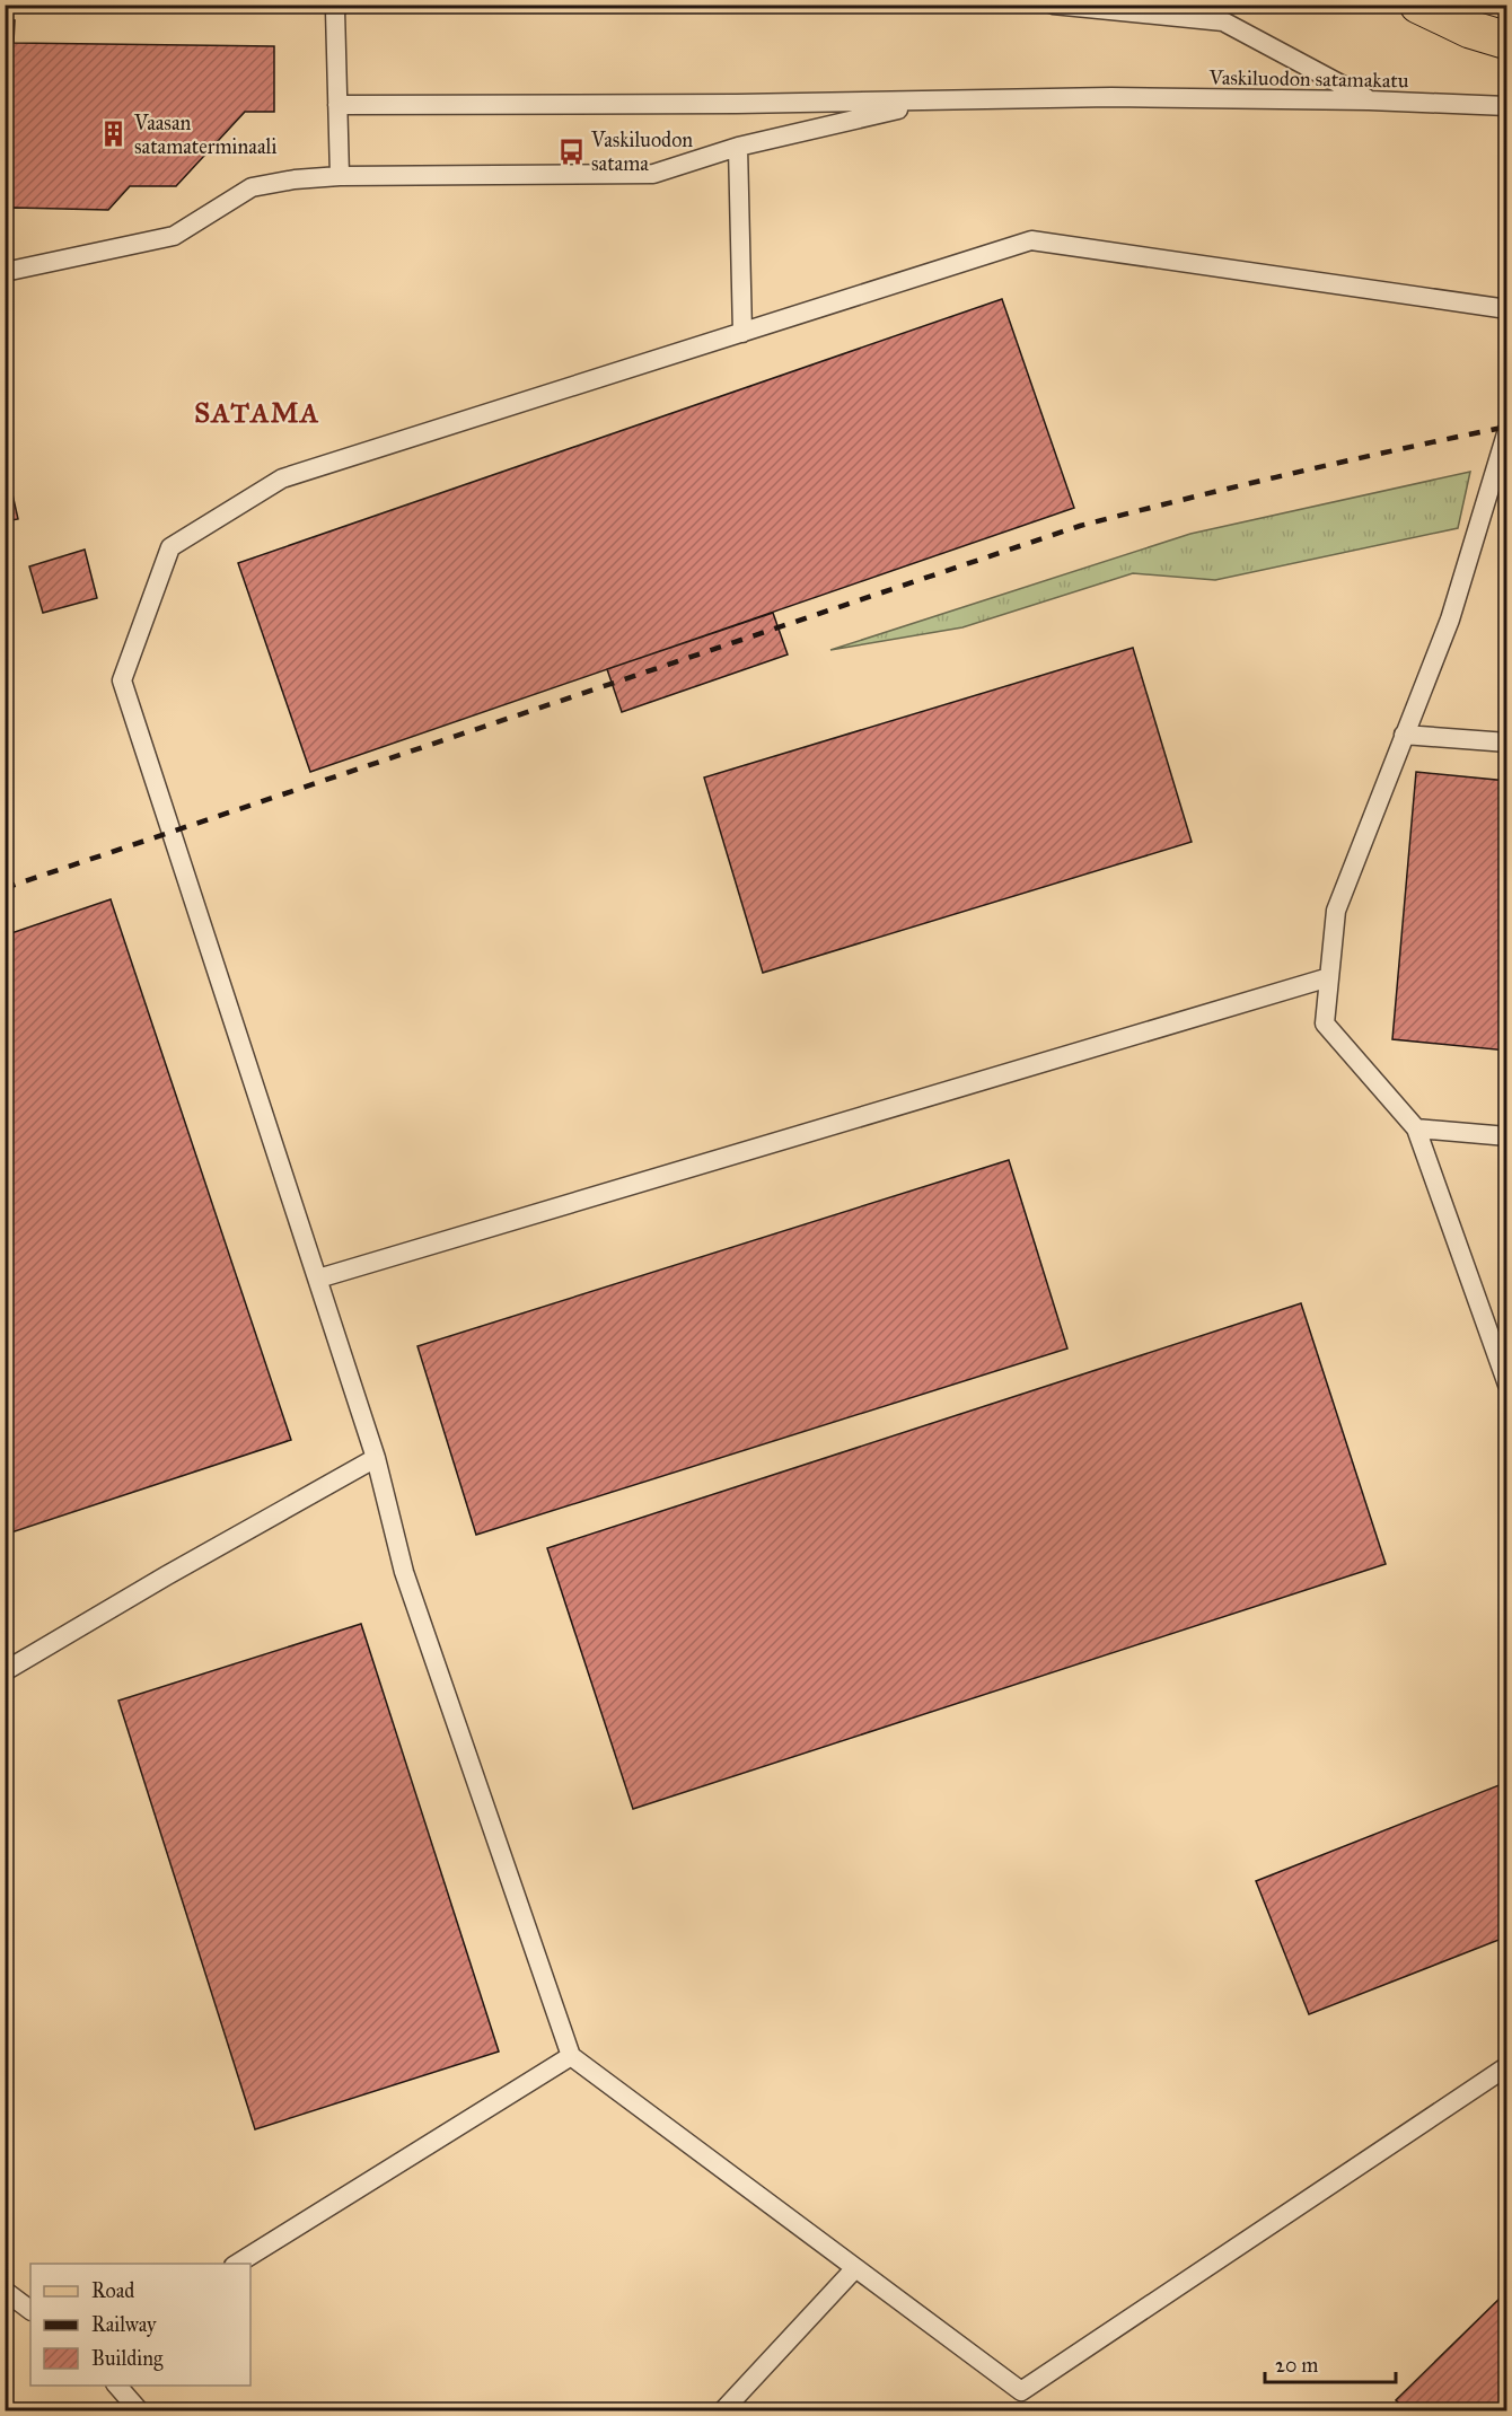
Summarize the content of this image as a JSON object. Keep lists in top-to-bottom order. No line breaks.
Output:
{"streets":{"lane":["Vaskiluodon satamakatu"]},"districts":["SATAMA"],"places":{"building":["Vaasan satamaterminaali"],"bus stop":["Vaskiluodon satama"]},"legend":["Road","Railway","Building"],"scale_bar":"20 m"}
